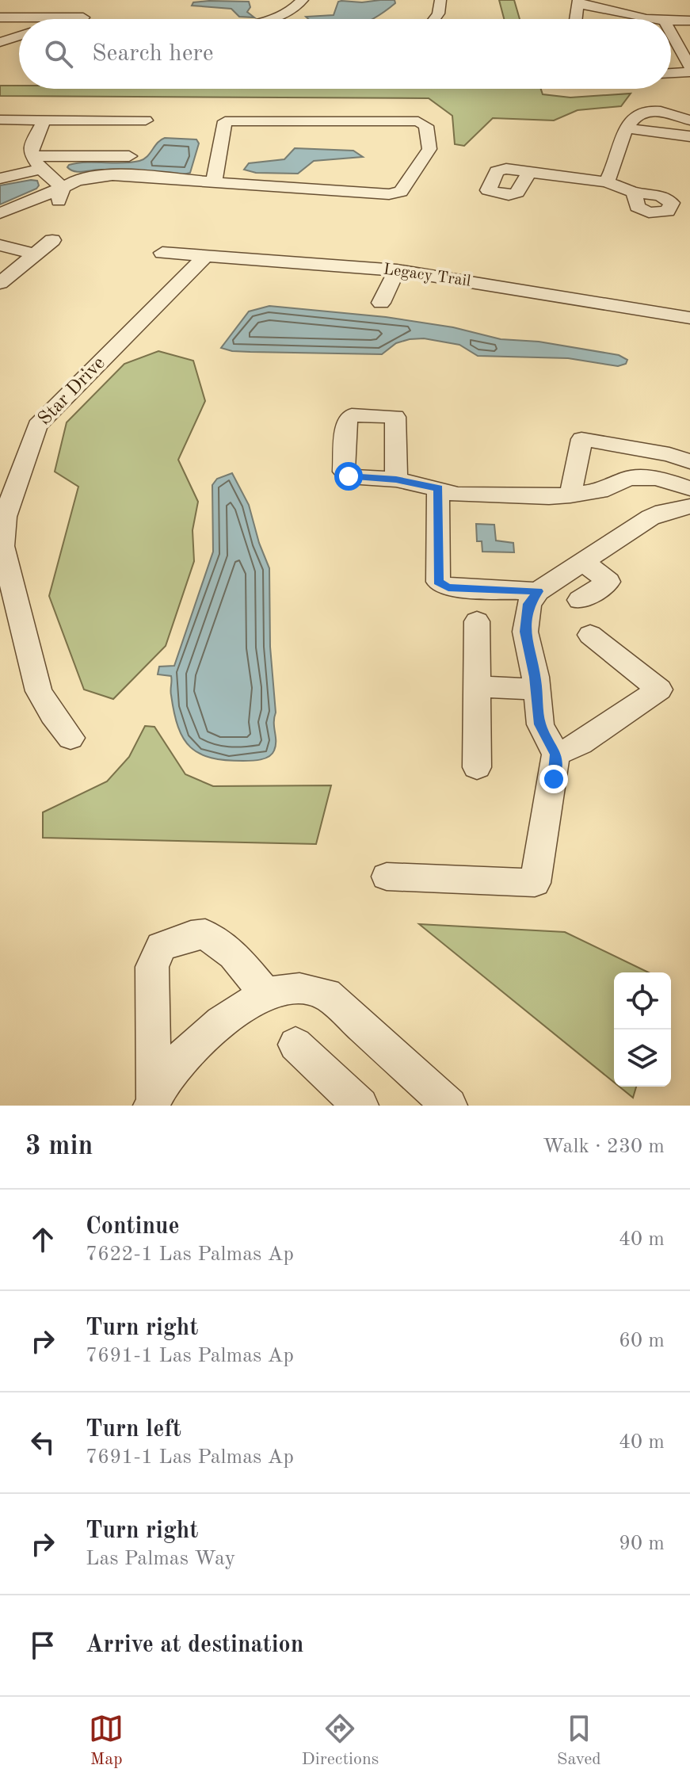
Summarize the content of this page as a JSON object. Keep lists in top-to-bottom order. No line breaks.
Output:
{"streets":{"street":["Legacy Trail","Star Drive"]},"crossings":[["Legacy Trail","Star Drive"]],"page":{"search":"Search here","heading":["3 min","Walk · 230 m"],"list":[["Continue","7622-1 Las Palmas Ap","40 m"],["Turn right","7691-1 Las Palmas Ap","60 m"],["Turn left","7691-1 Las Palmas Ap","40 m"],["Turn right","Las Palmas Way","90 m"],"Arrive at destination"],"nav":["Map","Directions","Saved"]}}
